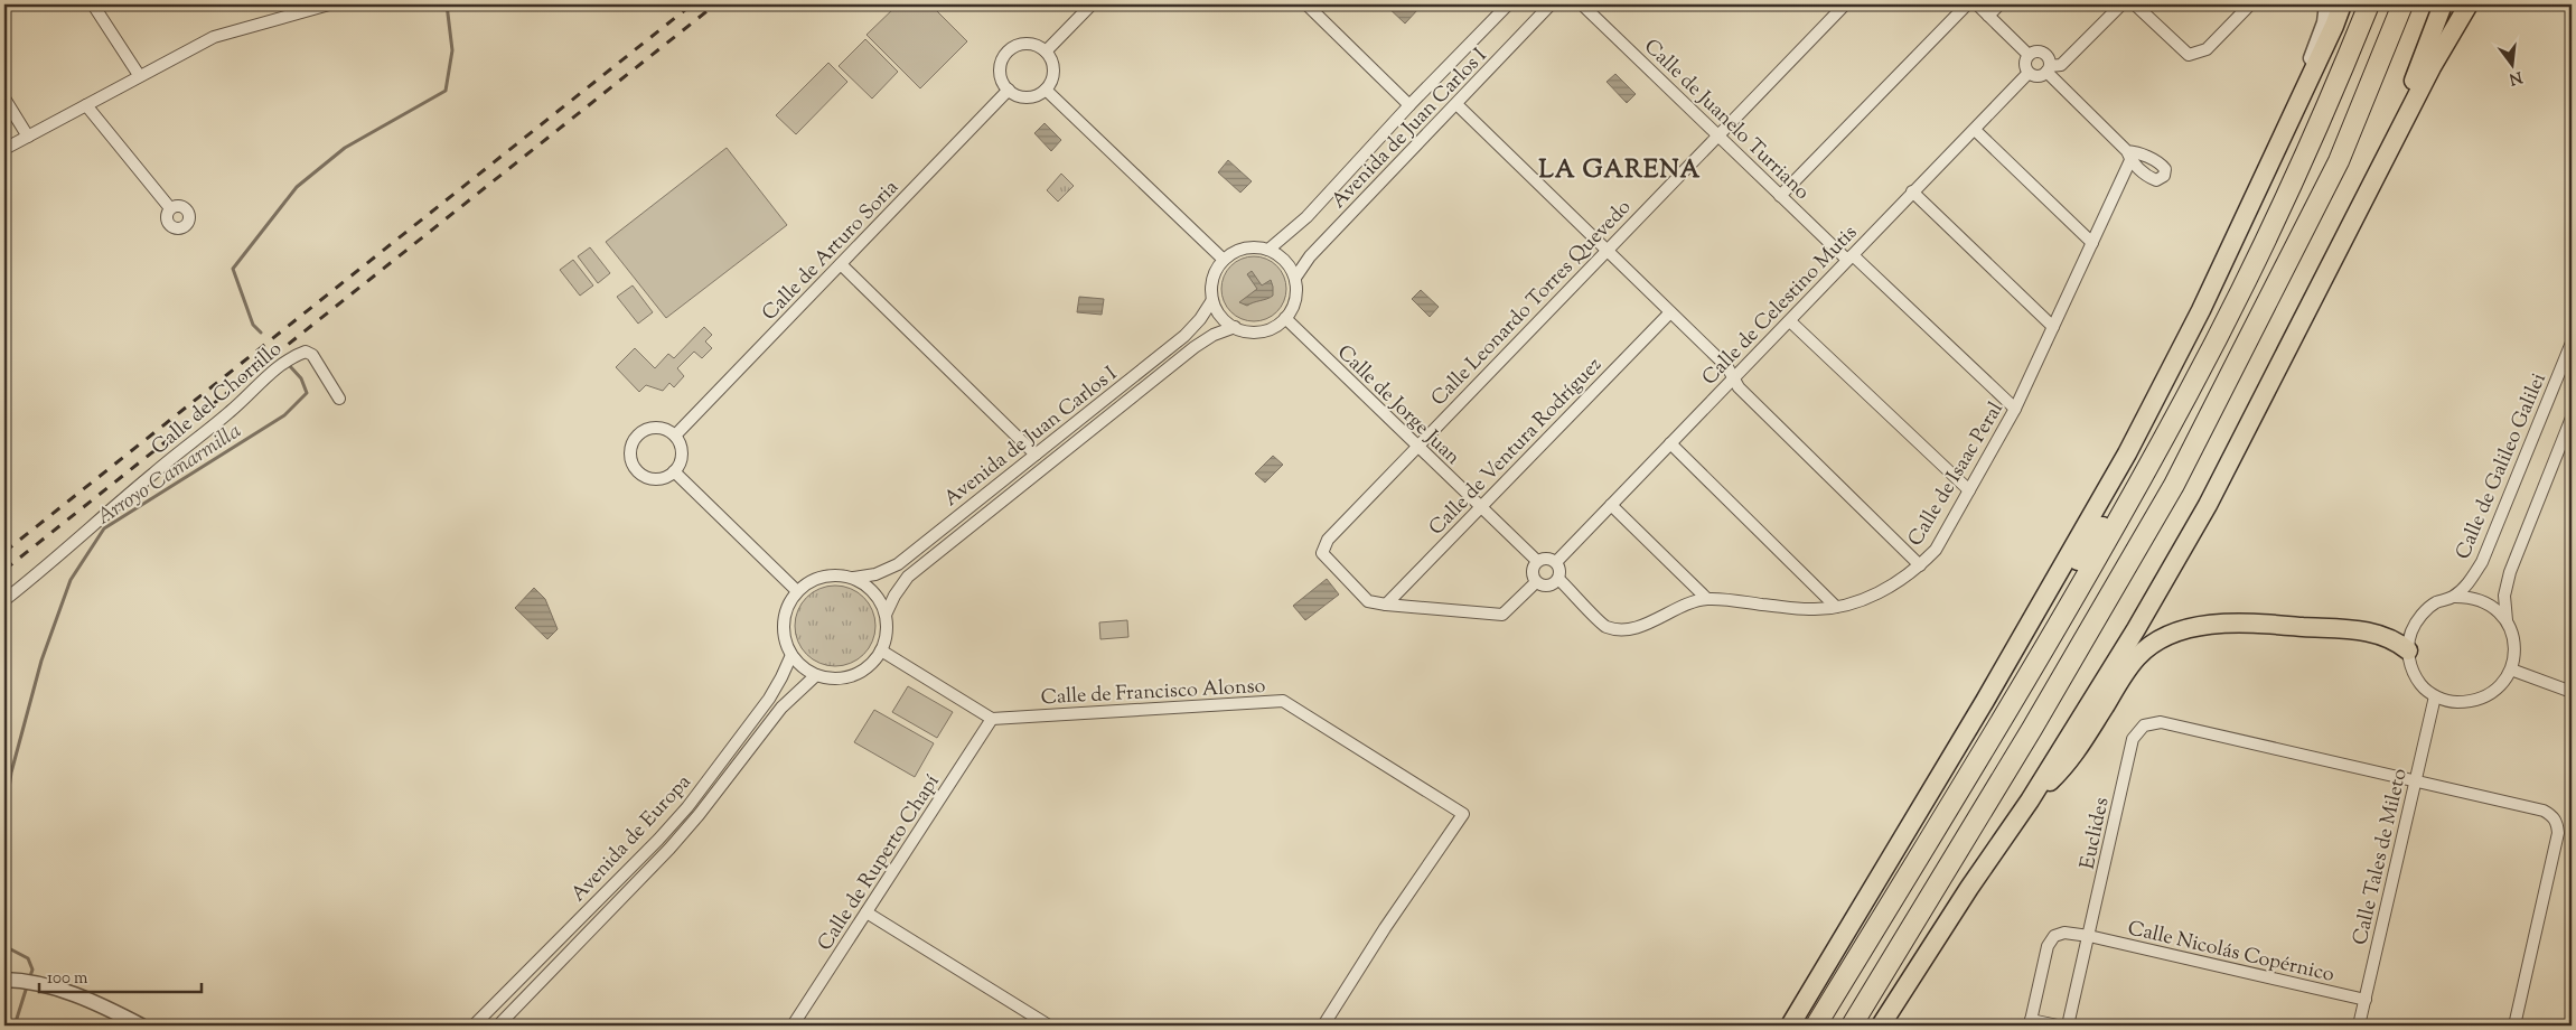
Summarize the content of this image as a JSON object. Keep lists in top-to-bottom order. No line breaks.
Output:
{"streets":{"street":["Calle de Juanelo Turriano","Avenida de Juan Carlos I","Calle de Arturo Soria","Calle Leonardo Torres Quevedo","Calle de Celestino Mutis","Calle del Chorrillo","Calle de Jorge Juan","Calle de Ventura Rodríguez","Calle de Galileo Galilei","Calle de Isaac Peral","Calle de Francisco Alonso","Euclides","Avenida de Europa","Calle Tales de Mileto","Calle de Ruperto Chapí","Calle Nicolás Copérnico"]},"crossings":[["Calle de Juanelo Turriano","Calle Leonardo Torres Quevedo"],["Calle de Juanelo Turriano","Calle de Celestino Mutis"],["Calle de Juanelo Turriano","Calle de Isaac Peral"],["Avenida de Juan Carlos I","Calle de Jorge Juan"],["Avenida de Juan Carlos I","Avenida de Europa"],["Calle Leonardo Torres Quevedo","Calle de Jorge Juan"],["Calle Leonardo Torres Quevedo","Calle de Ventura Rodríguez"],["Calle de Celestino Mutis","Calle de Jorge Juan"],["Calle de Celestino Mutis","Calle de Isaac Peral"],["Calle de Jorge Juan","Calle de Ventura Rodríguez"],["Calle de Jorge Juan","Calle de Isaac Peral"],["Calle de Galileo Galilei","Calle Tales de Mileto"],["Calle de Francisco Alonso","Calle de Ruperto Chapí"],["Euclides","Calle Tales de Mileto"],["Euclides","Calle Nicolás Copérnico"],["Calle Tales de Mileto","Calle Nicolás Copérnico"]],"districts":["LA GARENA"],"water":["Arroyo Camarmilla"],"scale_bar":"100 m","north":"bottom"}
